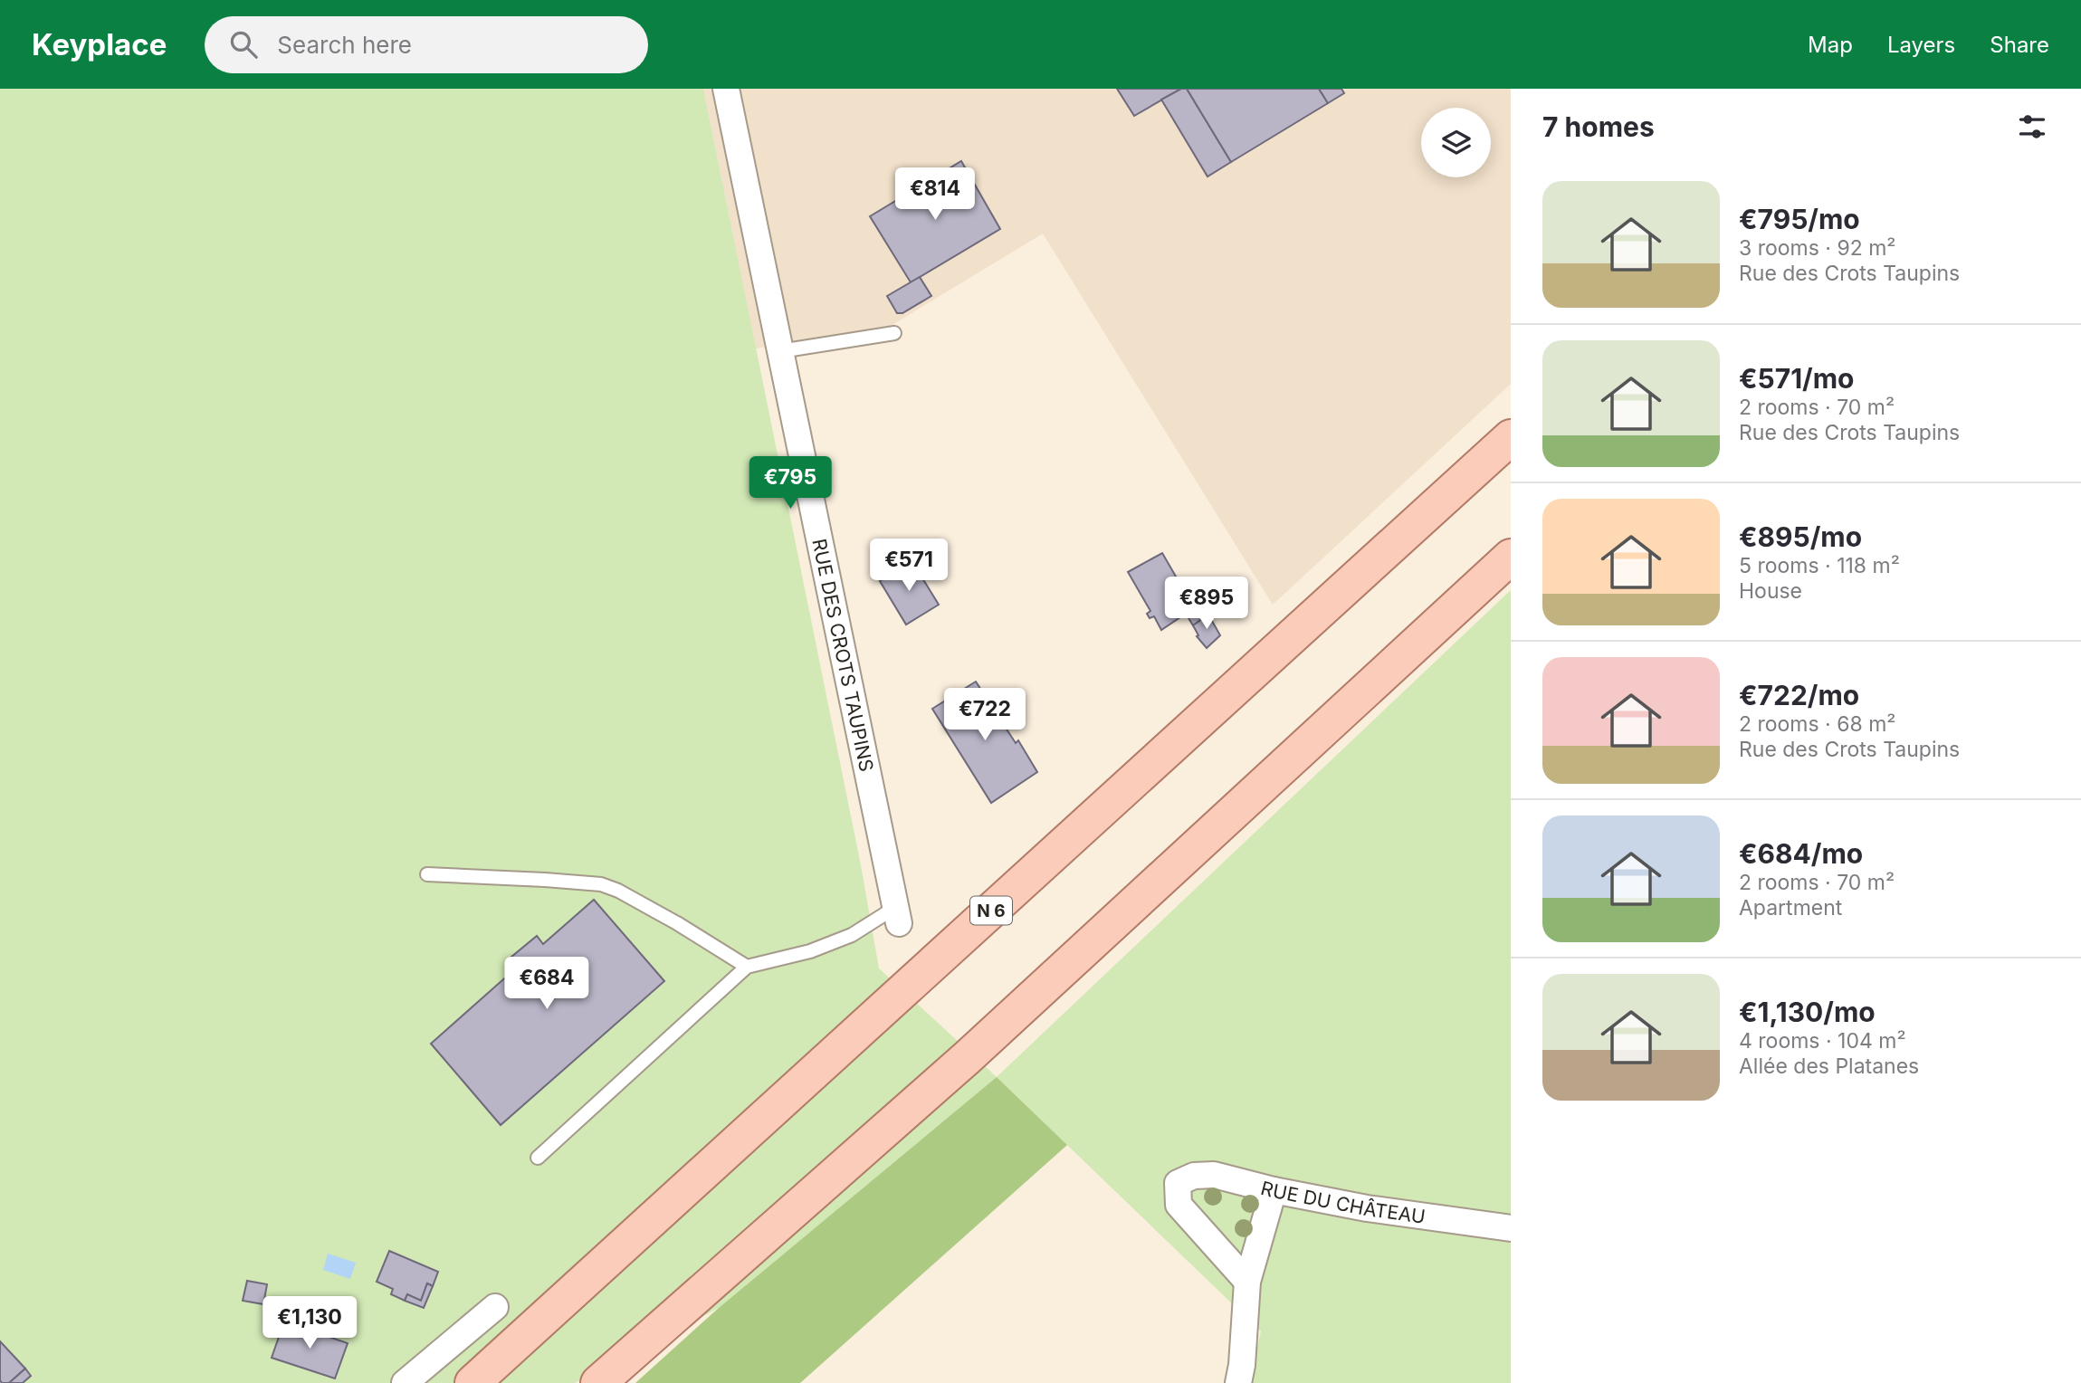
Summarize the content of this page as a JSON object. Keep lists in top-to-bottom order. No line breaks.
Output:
{"streets":{"main road":["N 6"],"street":["RUE DES CROTS TAUPINS","RUE DU CHÂTEAU"]},"page":{"header":"Keyplace","search":"Search here","nav":["Map","Layers","Share"],"heading":"7 homes","list":[{"name":"€795/mo","note":"3 rooms · 92 m² · Rue des Crots Taupins"},{"name":"€571/mo","note":"2 rooms · 70 m² · Rue des Crots Taupins"},{"name":"€895/mo","note":"5 rooms · 118 m² · House"},{"name":"€722/mo","note":"2 rooms · 68 m² · Rue des Crots Taupins"},{"name":"€684/mo","note":"2 rooms · 70 m² · Apartment"},{"name":"€1,130/mo","note":"4 rooms · 104 m² · Allée des Platanes"}],"price":["€814","€795","€571","€895","€722","€684","€1,130"]}}
